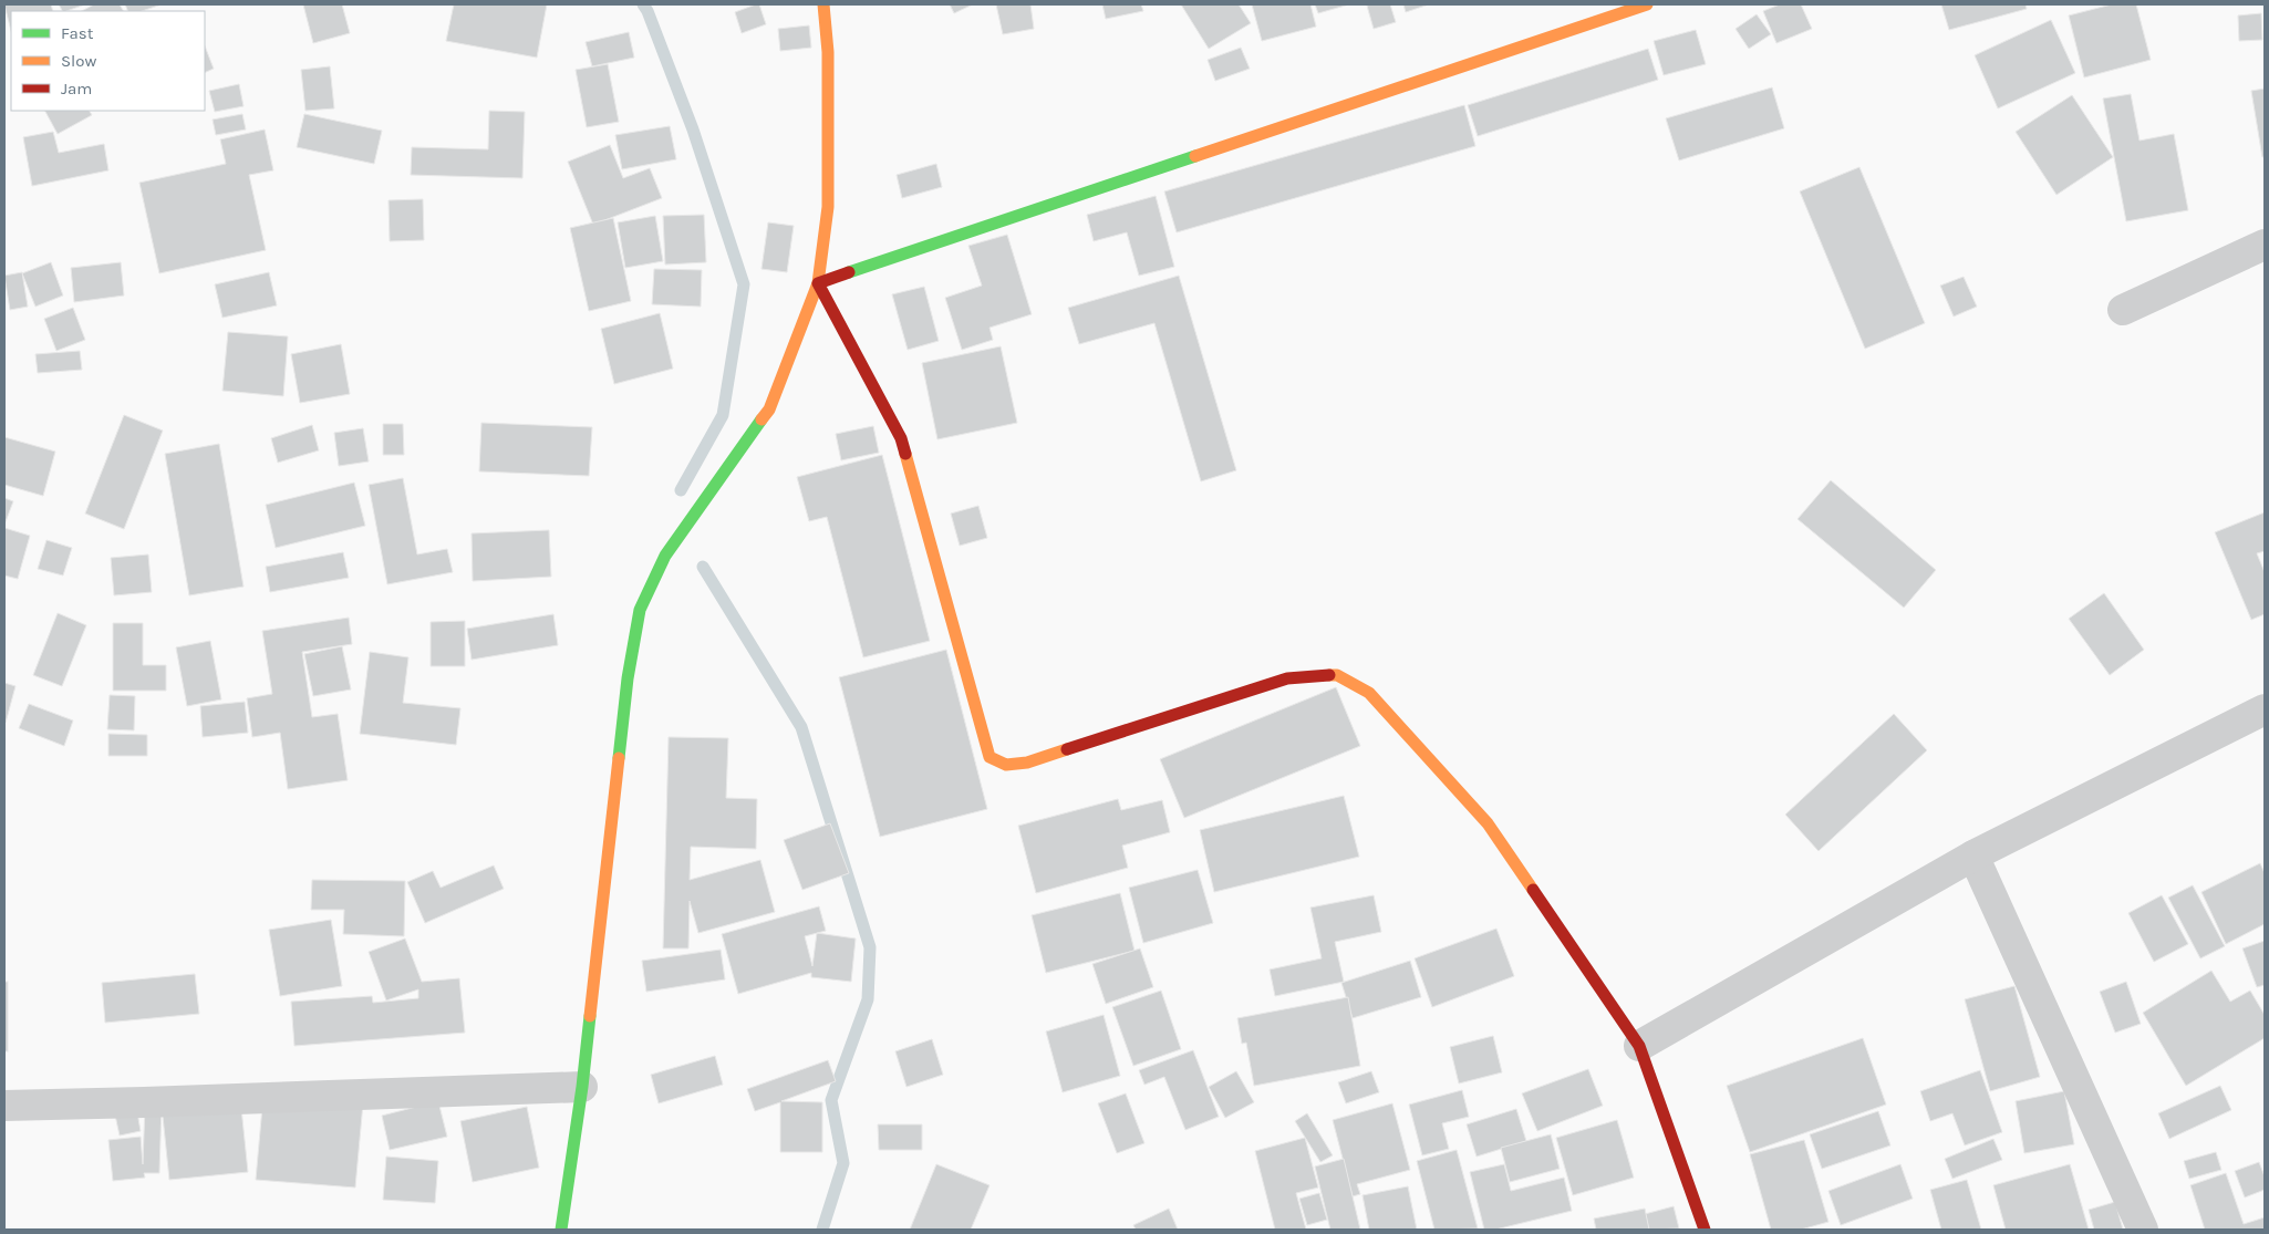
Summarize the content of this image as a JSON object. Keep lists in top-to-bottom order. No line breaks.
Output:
{"legend":["Fast","Slow","Jam"]}
